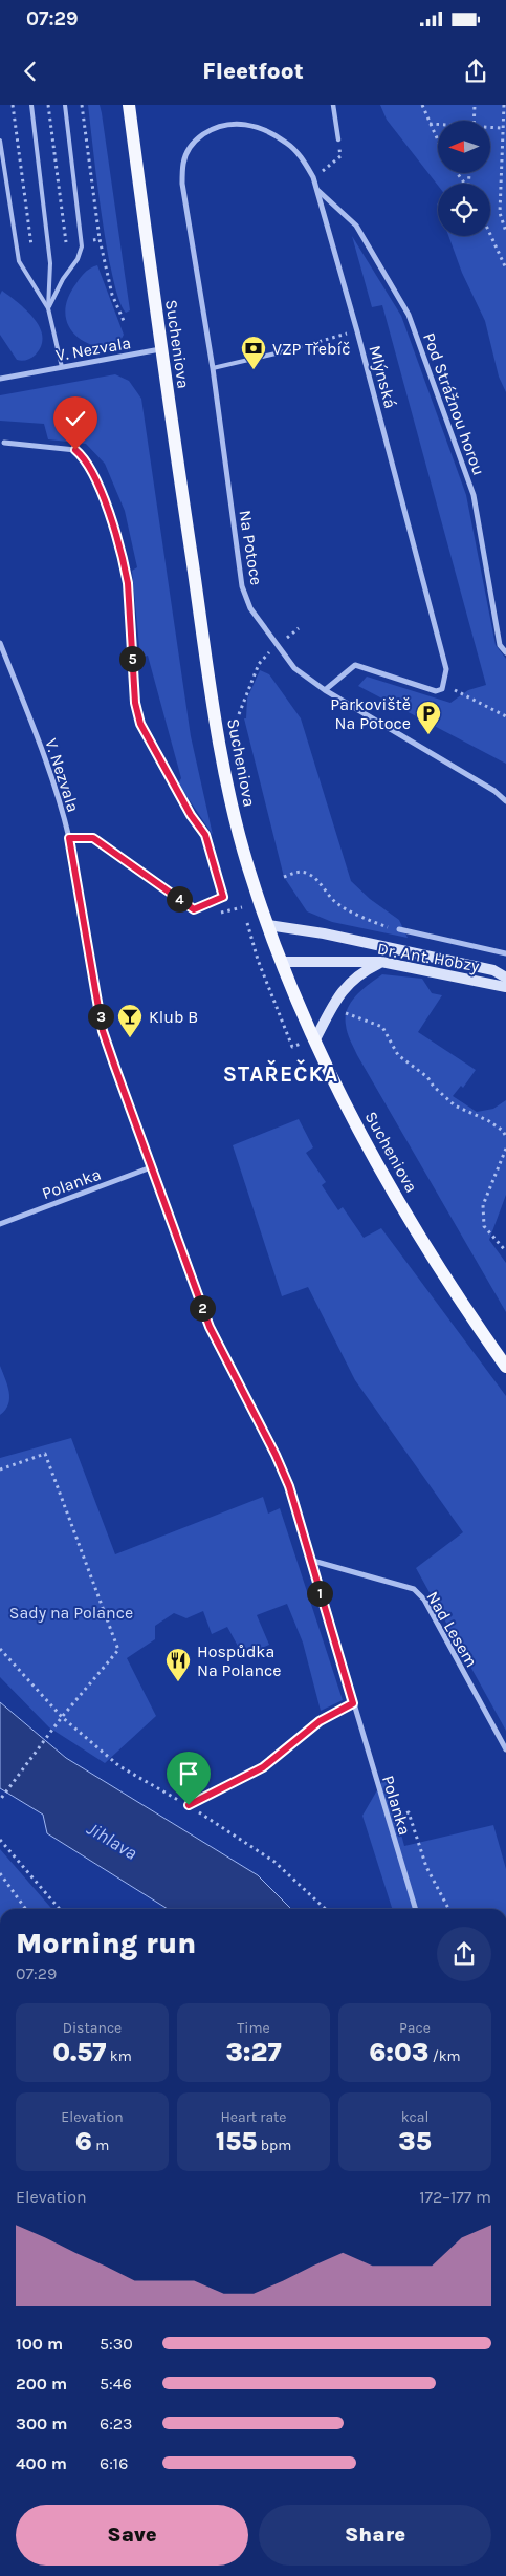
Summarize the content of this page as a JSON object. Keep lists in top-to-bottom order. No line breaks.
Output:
{"streets":{"main road":["Sucheniova","Dr. Ant. Hobzy"],"street":["V. Nezvala","Mlýnská","Pod Strážnou horou","Na Potoce","Polanka","Nad Lesem"]},"crossings":[["Sucheniova","V. Nezvala"],["Sucheniova","Dr. Ant. Hobzy"],["V. Nezvala","Polanka"],["Mlýnská","Pod Strážnou horou"],["Mlýnská","Na Potoce"],["Polanka","Nad Lesem"]],"districts":["STAŘEČKA"],"water":["Jihlava"],"parks":["Sady na Polance"],"places":{"bank":["VZP Třebíč"],"parking":["Parkoviště Na Potoce"],"bar":["Klub B"],"restaurant":["Hospůdka Na Polance"]},"north":"left","page":{"status":"07:29","header":"Fleetfoot","pins":["5","4","3","2","1"],"heading":["Morning run","07:29"],"stats":[["Distance","0.57 km"],["Time","3:27"],["Pace","6:03 /km"],["Elevation","6 m"],["Heart rate","155 bpm"],["kcal","35"]],"chart":["Elevation","172–177 m"],"list":[{"name":"100 m","note":"5:30"},{"name":"200 m","note":"5:46"},{"name":"300 m","note":"6:23"},{"name":"400 m","note":"6:16"}],"buttons":["Save","Share"]}}
